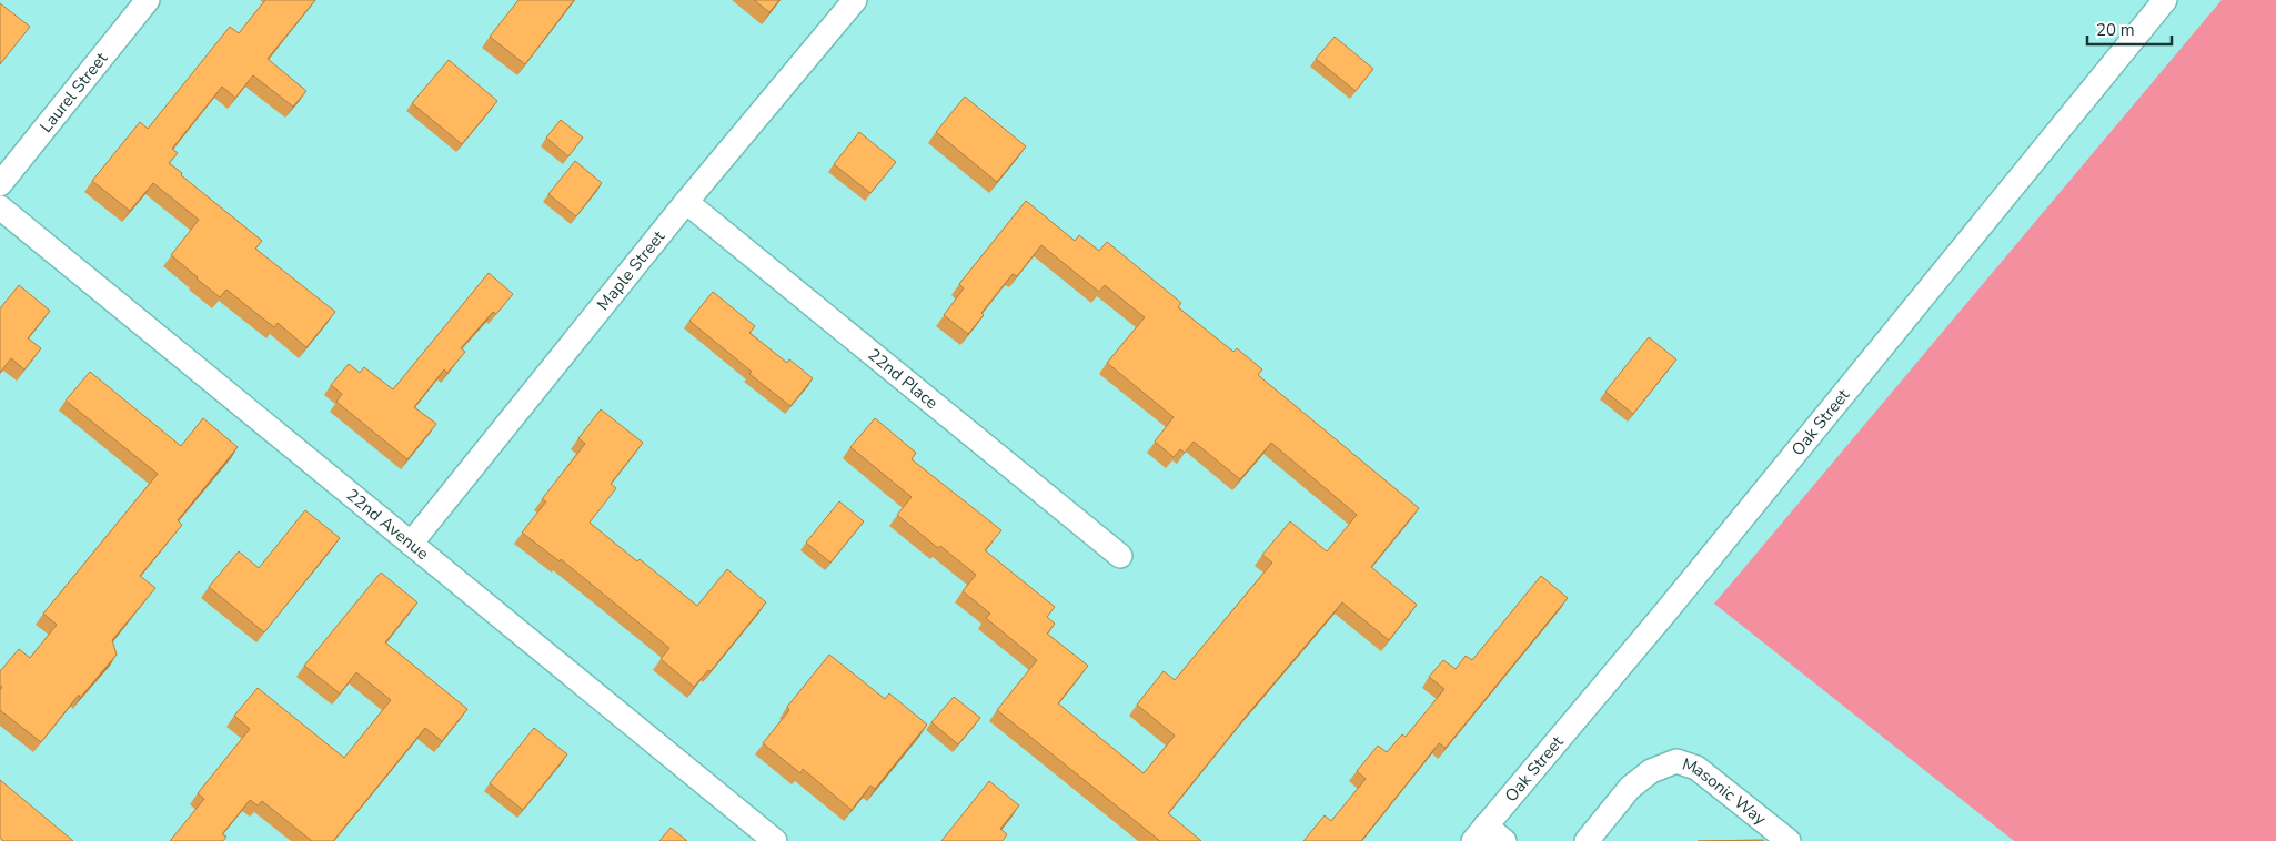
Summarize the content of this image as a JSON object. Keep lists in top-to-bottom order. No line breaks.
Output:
{"streets":{"street":["Laurel Street","Maple Street","22nd Place","Oak Street","22nd Avenue","Masonic Way"]},"crossings":[["Maple Street","22nd Place"],["Maple Street","22nd Avenue"]],"scale_bar":"20 m"}
